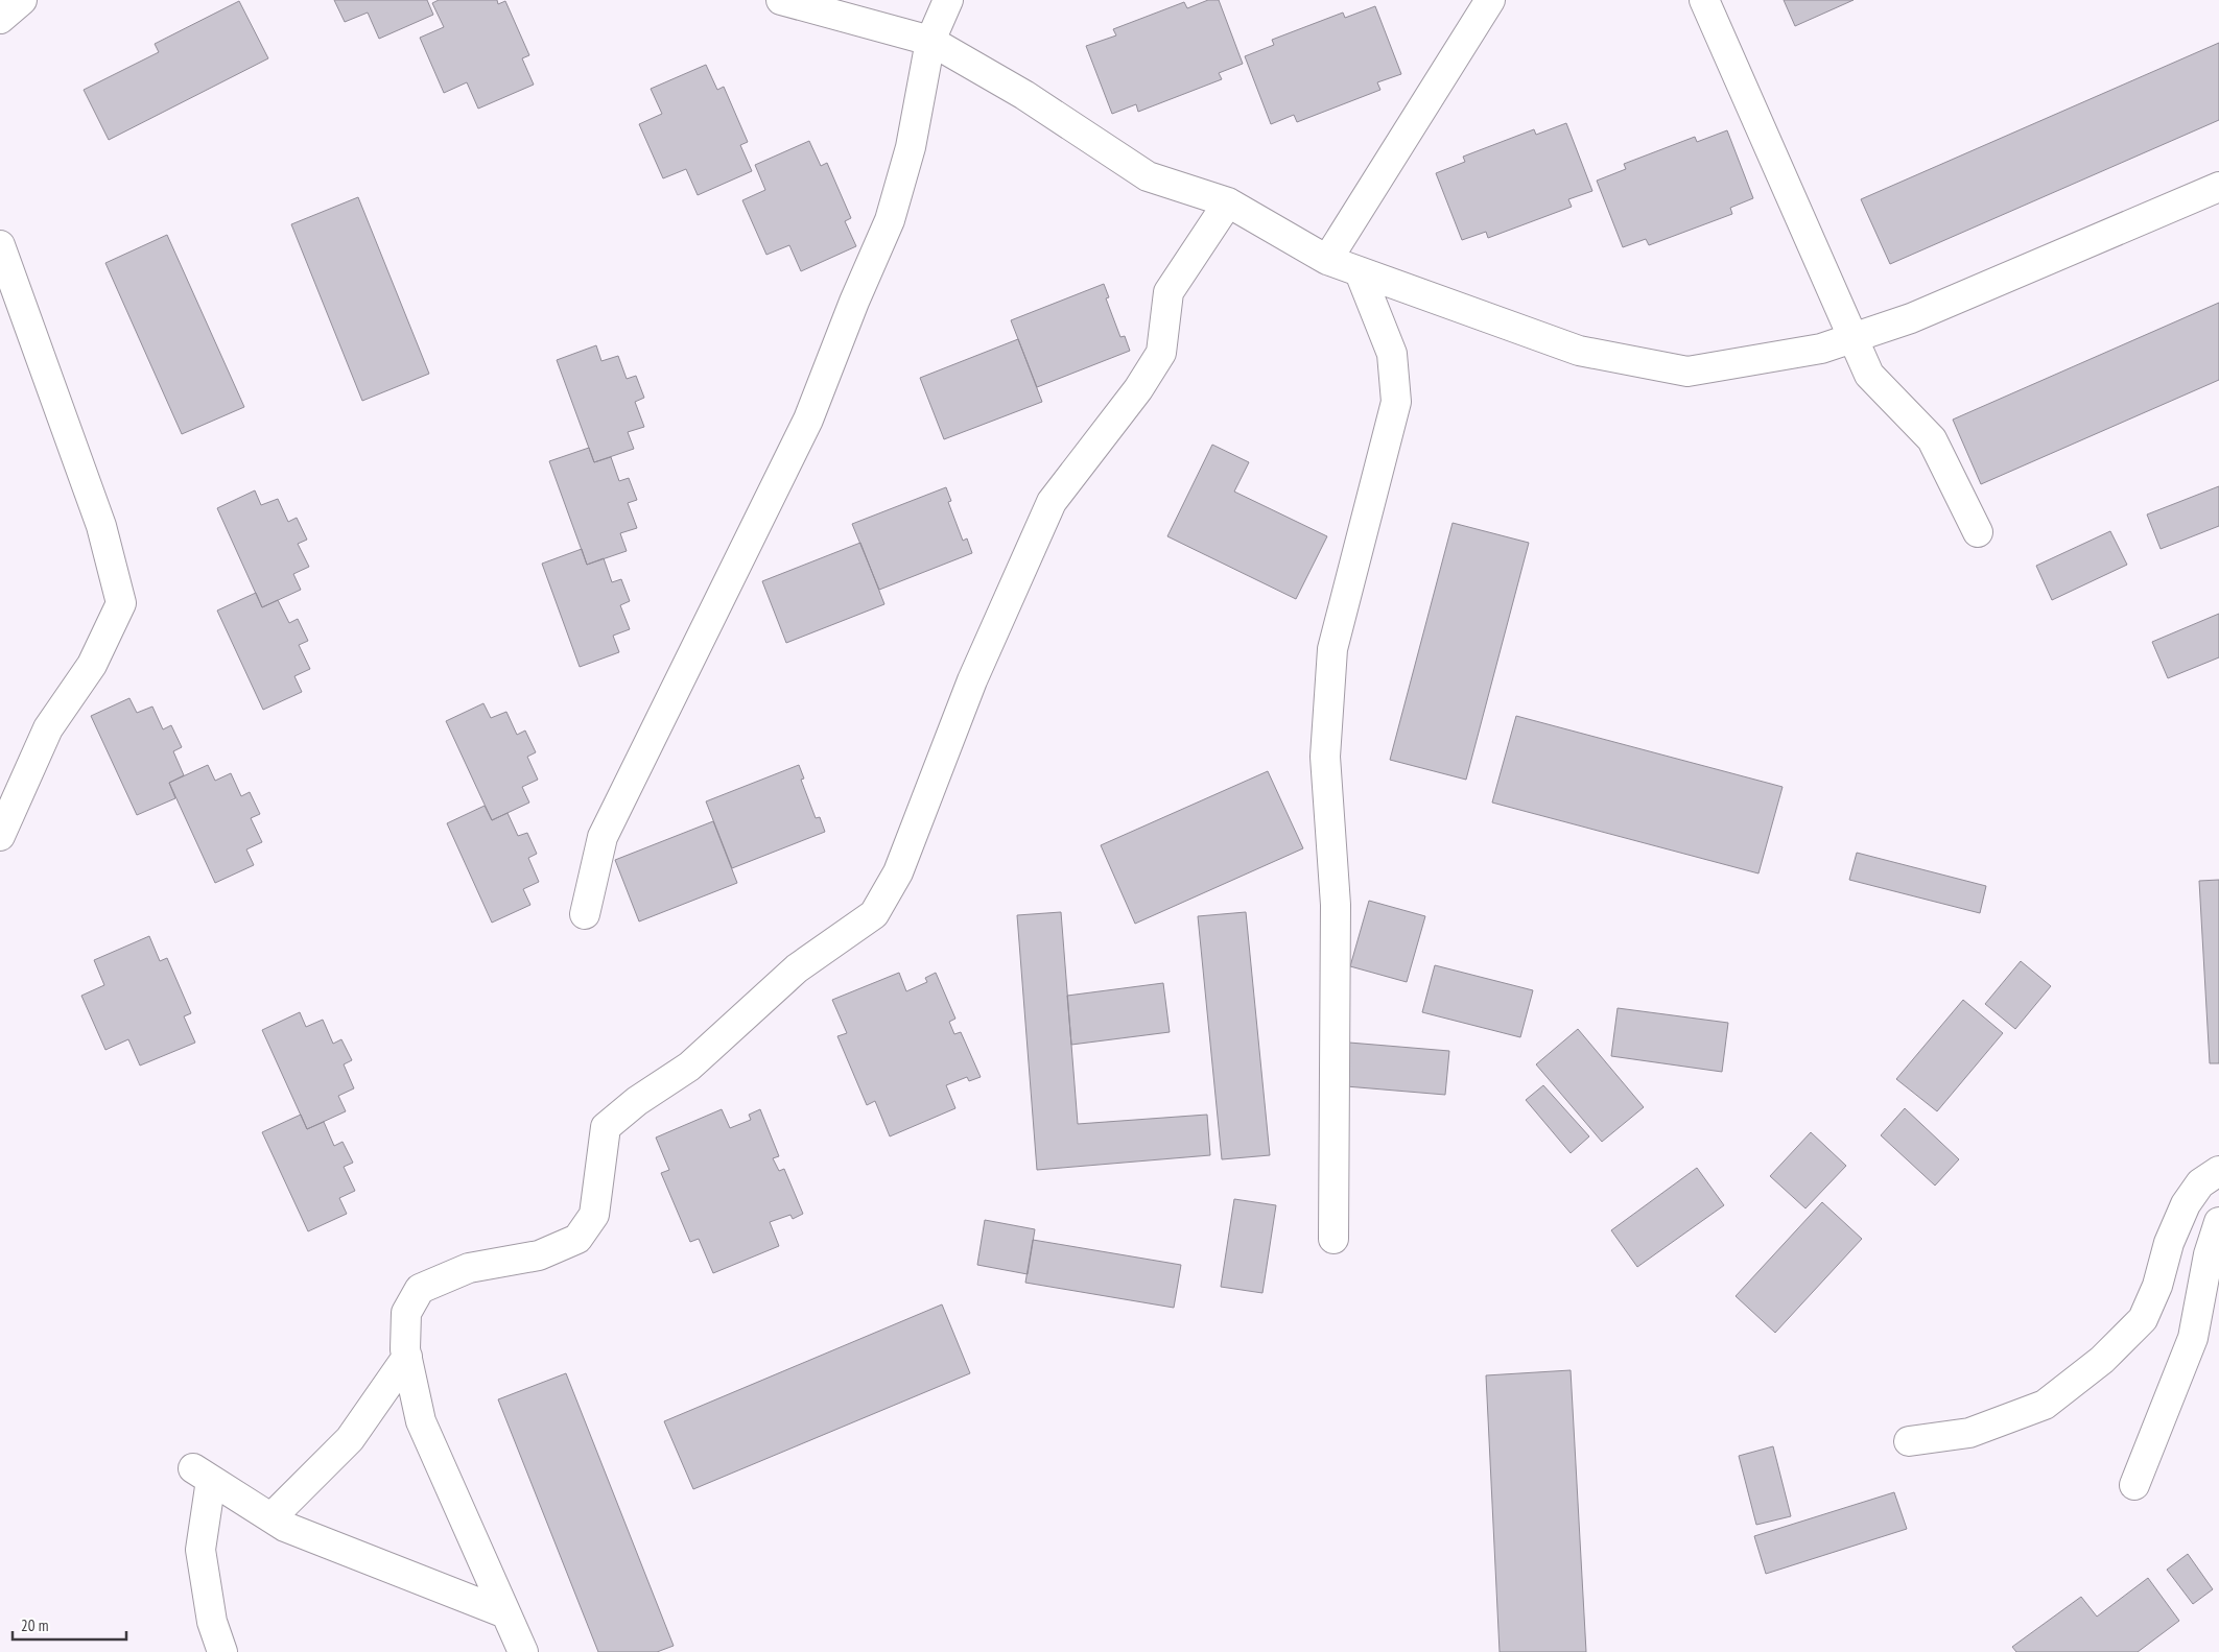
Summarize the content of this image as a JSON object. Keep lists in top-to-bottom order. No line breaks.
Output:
{"scale_bar":"20 m"}
